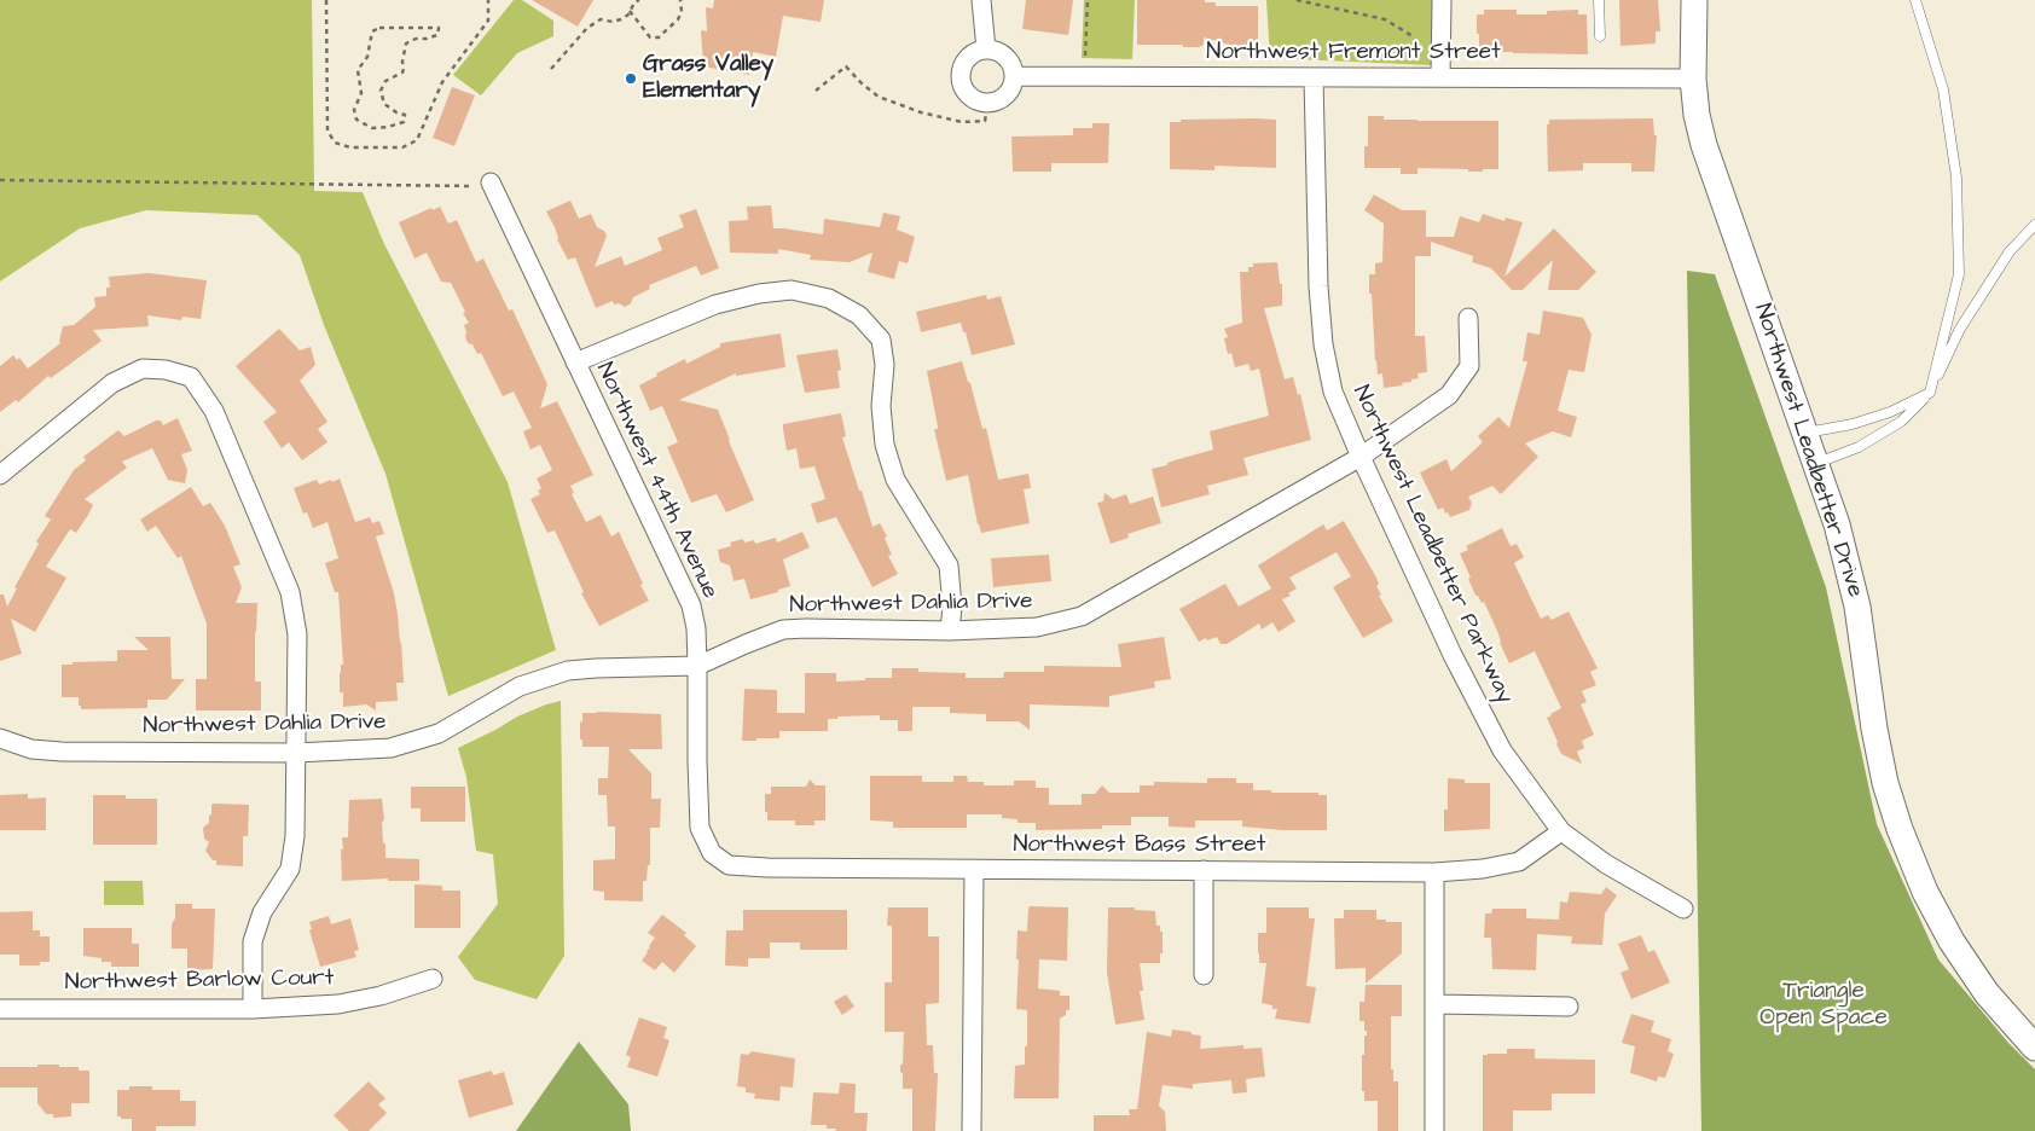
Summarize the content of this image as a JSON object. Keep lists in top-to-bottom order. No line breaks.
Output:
{"streets":{"street":["Northwest Fremont Street","Northwest Leadbetter Drive","Northwest 44th Avenue","Northwest Leadbetter Parkway","Northwest Dahlia Drive","Northwest Bass Street","Northwest Barlow Court"]},"crossings":[["Northwest Fremont Street","Northwest Leadbetter Drive"],["Northwest Fremont Street","Northwest Leadbetter Parkway"],["Northwest 44th Avenue","Northwest Dahlia Drive"],["Northwest 44th Avenue","Northwest Bass Street"],["Northwest Leadbetter Parkway","Northwest Dahlia Drive"],["Northwest Leadbetter Parkway","Northwest Bass Street"]],"parks":["Triangle Open Space"],"places":["Grass Valley Elementary"]}
